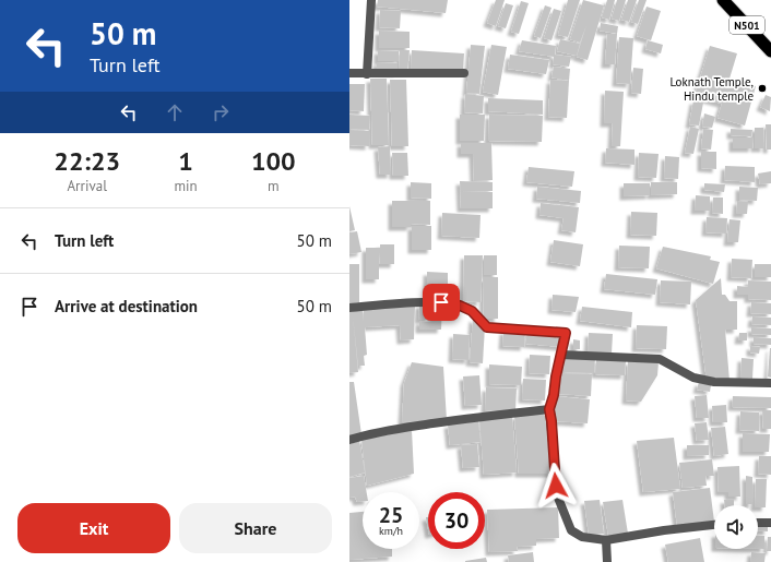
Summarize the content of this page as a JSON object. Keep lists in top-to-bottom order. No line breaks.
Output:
{"streets":{"highway":["N501"]},"places":["Loknath Temple, Hindu temple"],"page":{"turn":["50 m","Turn left"],"eta":["22:23","Arrival","1","min","100","m"],"list":[{"name":"Turn left","value":"50 m"},{"name":"Arrive at destination","value":"50 m"}],"speed":"25 km/h","limit":"30","buttons":["Exit","Share"]}}
